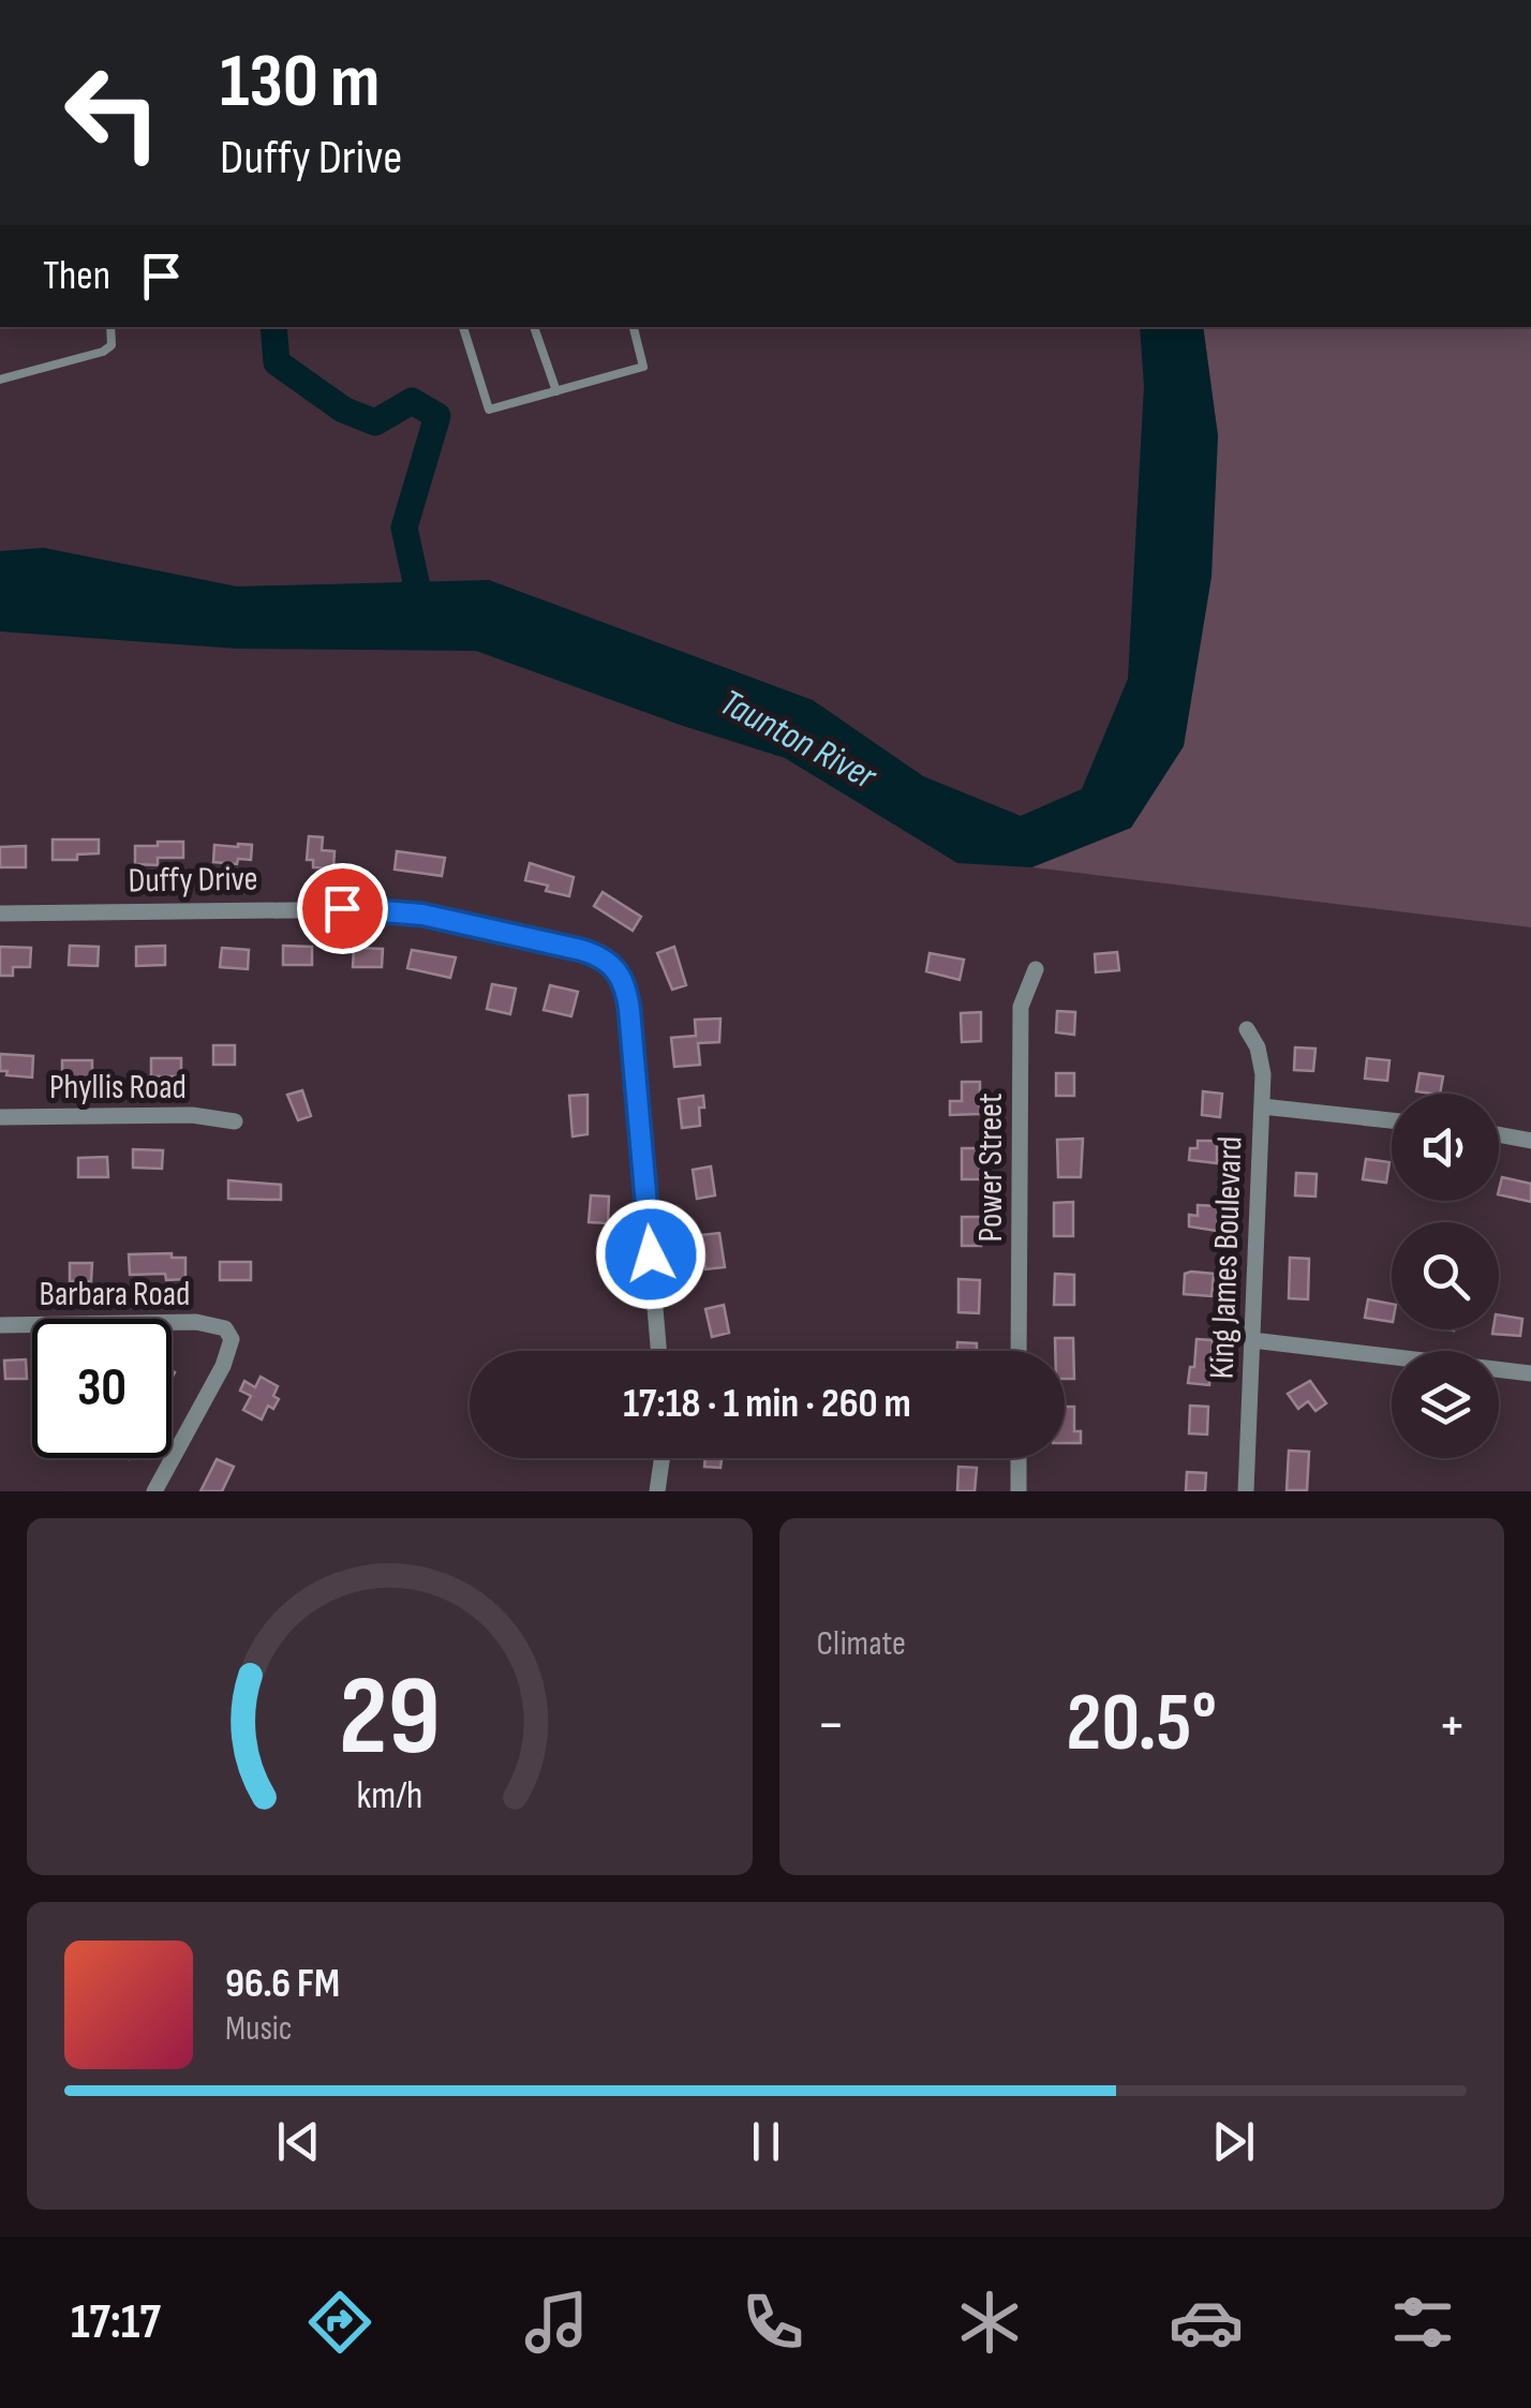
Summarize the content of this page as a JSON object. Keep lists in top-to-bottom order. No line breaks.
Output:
{"streets":{"street":["Duffy Drive","Phyllis Road","Power Street","King James Boulevard","Barbara Road"]},"water":["Taunton River"],"page":{"turn":["130 m","Duffy Drive"],"then":"Then","limit":"30","trip":"17:18 · 1 min · 260 m","tile":"Climate","heat":["−","20.5°","+"],"song":["96.6 FM","Music"],"tabs":"17:17","gauge":["29","km/h"]}}
